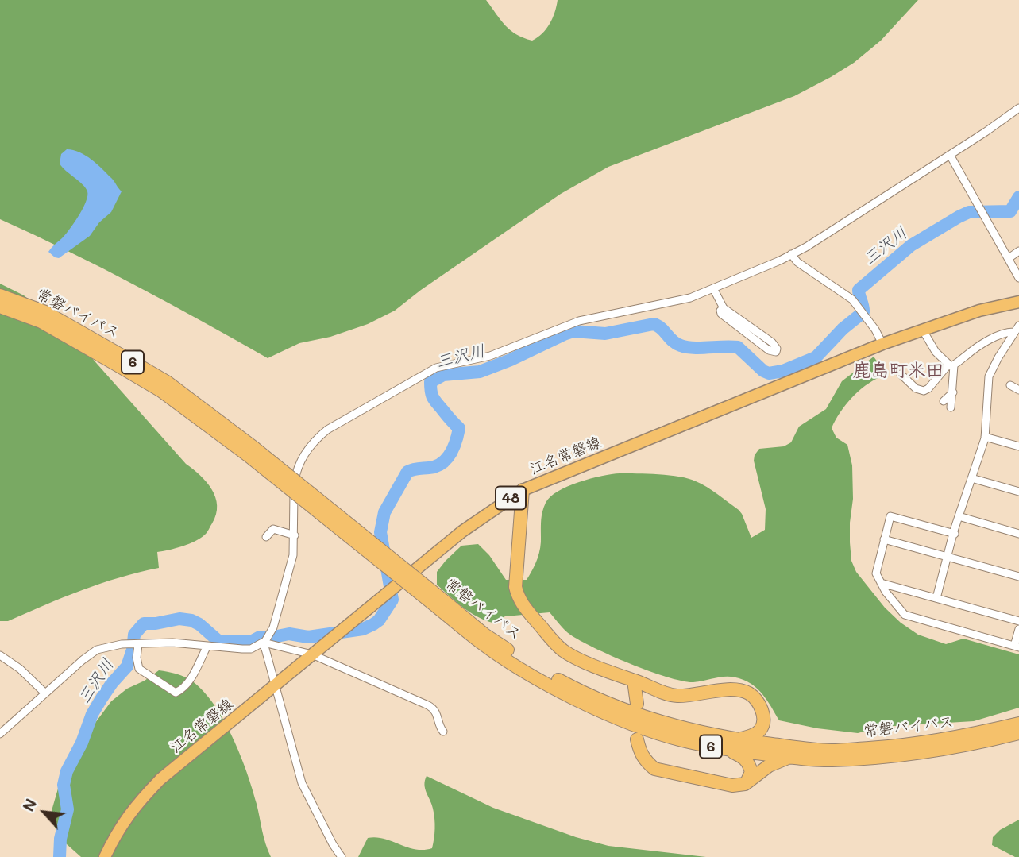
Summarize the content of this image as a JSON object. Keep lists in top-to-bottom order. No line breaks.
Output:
{"streets":{"highway":["常磐バイパス","6"],"main road":["江名常磐線","48"]},"districts":["鹿島町米田"],"water":["三沢川"],"north":"top left"}
